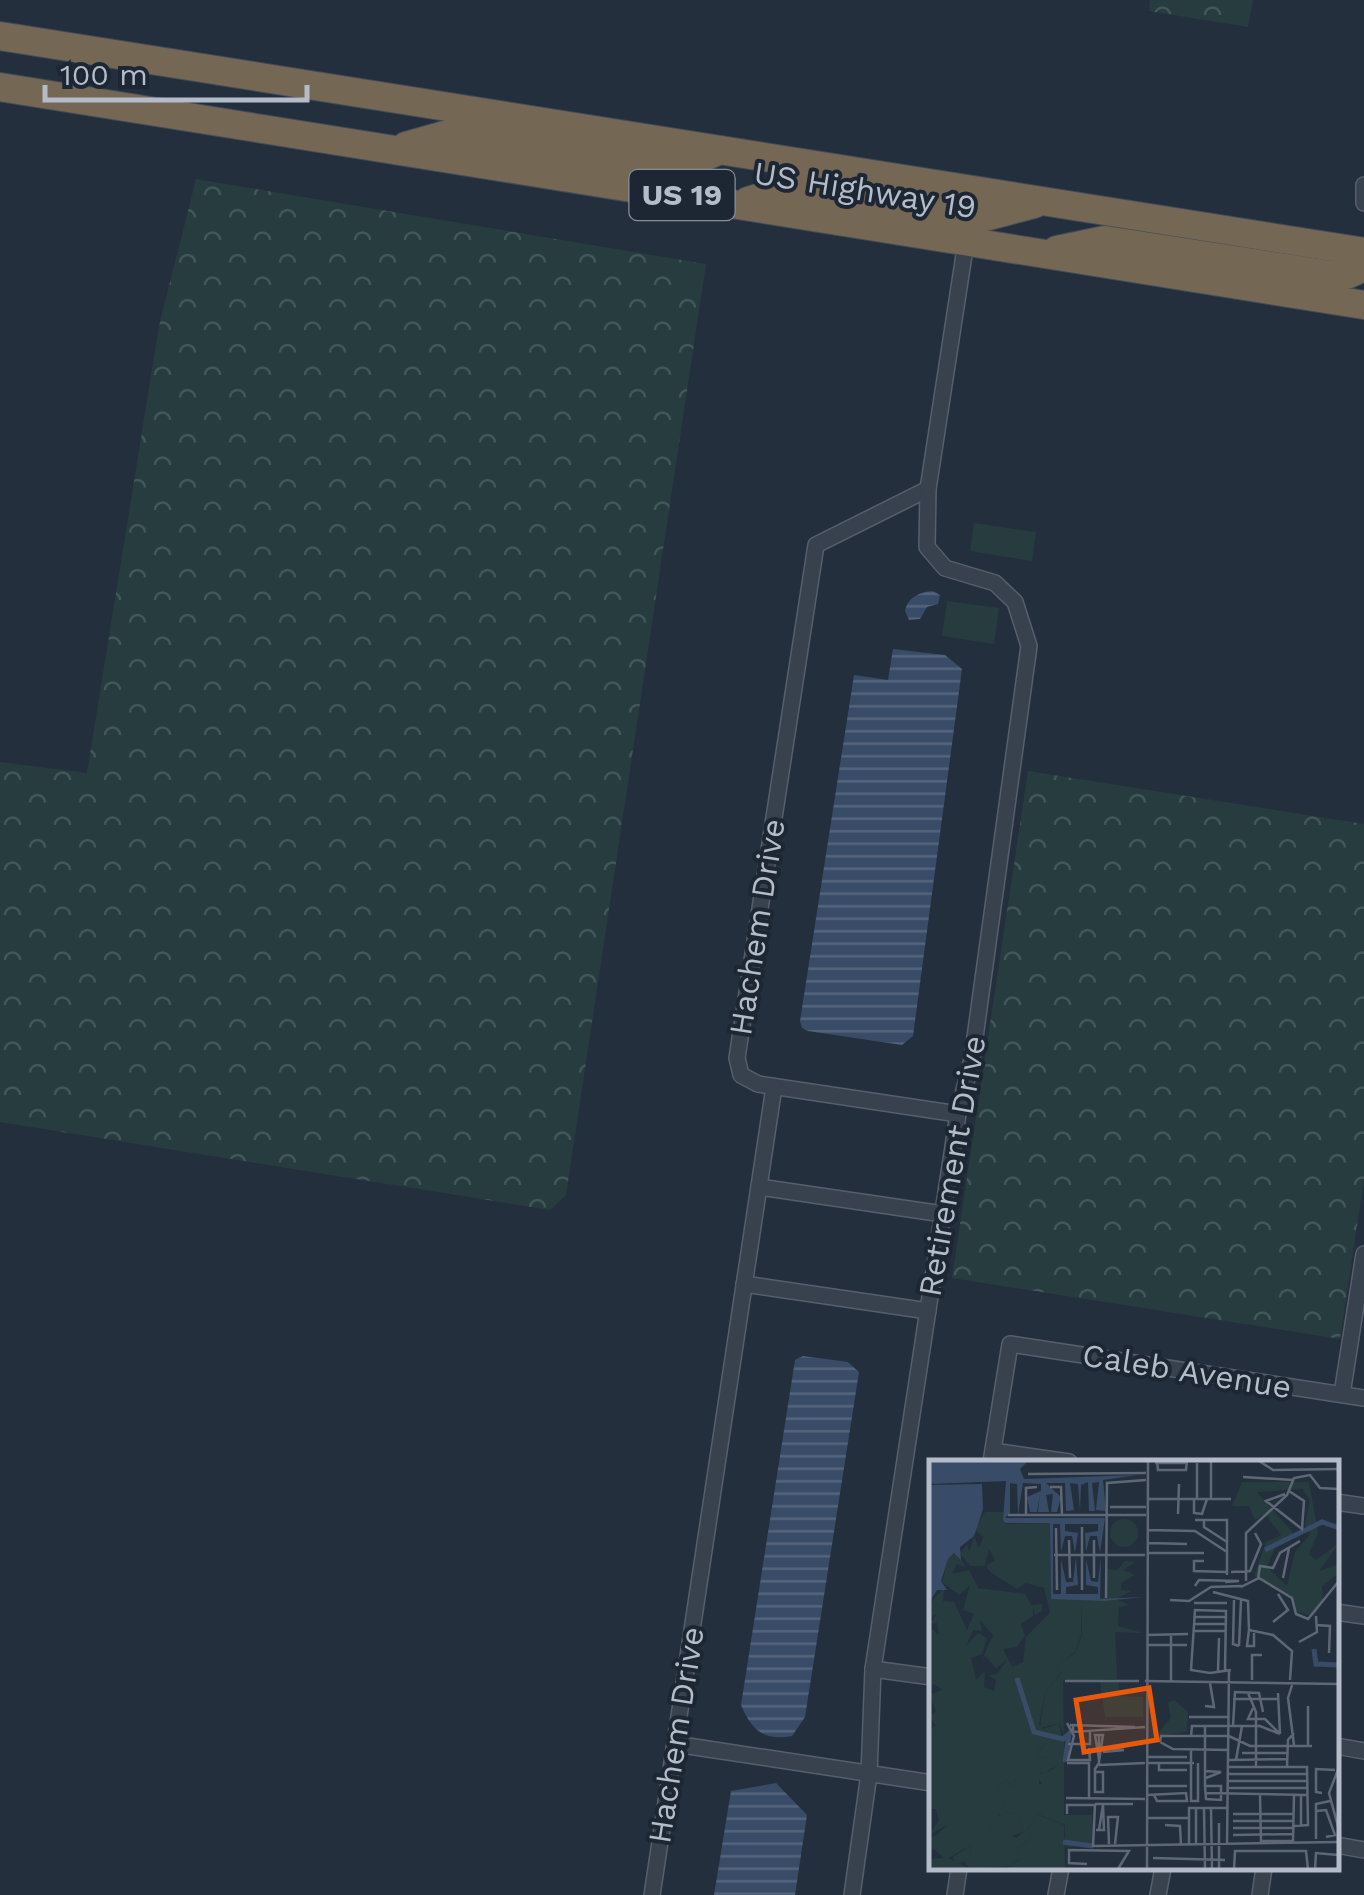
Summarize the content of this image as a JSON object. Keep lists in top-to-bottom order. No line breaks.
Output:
{"streets":{"highway":["US Highway 19","US 19"],"street":["Hachem Drive","Retirement Drive","Caleb Avenue"]},"crossings":[["Hachem Drive","Retirement Drive"]],"scale_bar":"100 m"}
